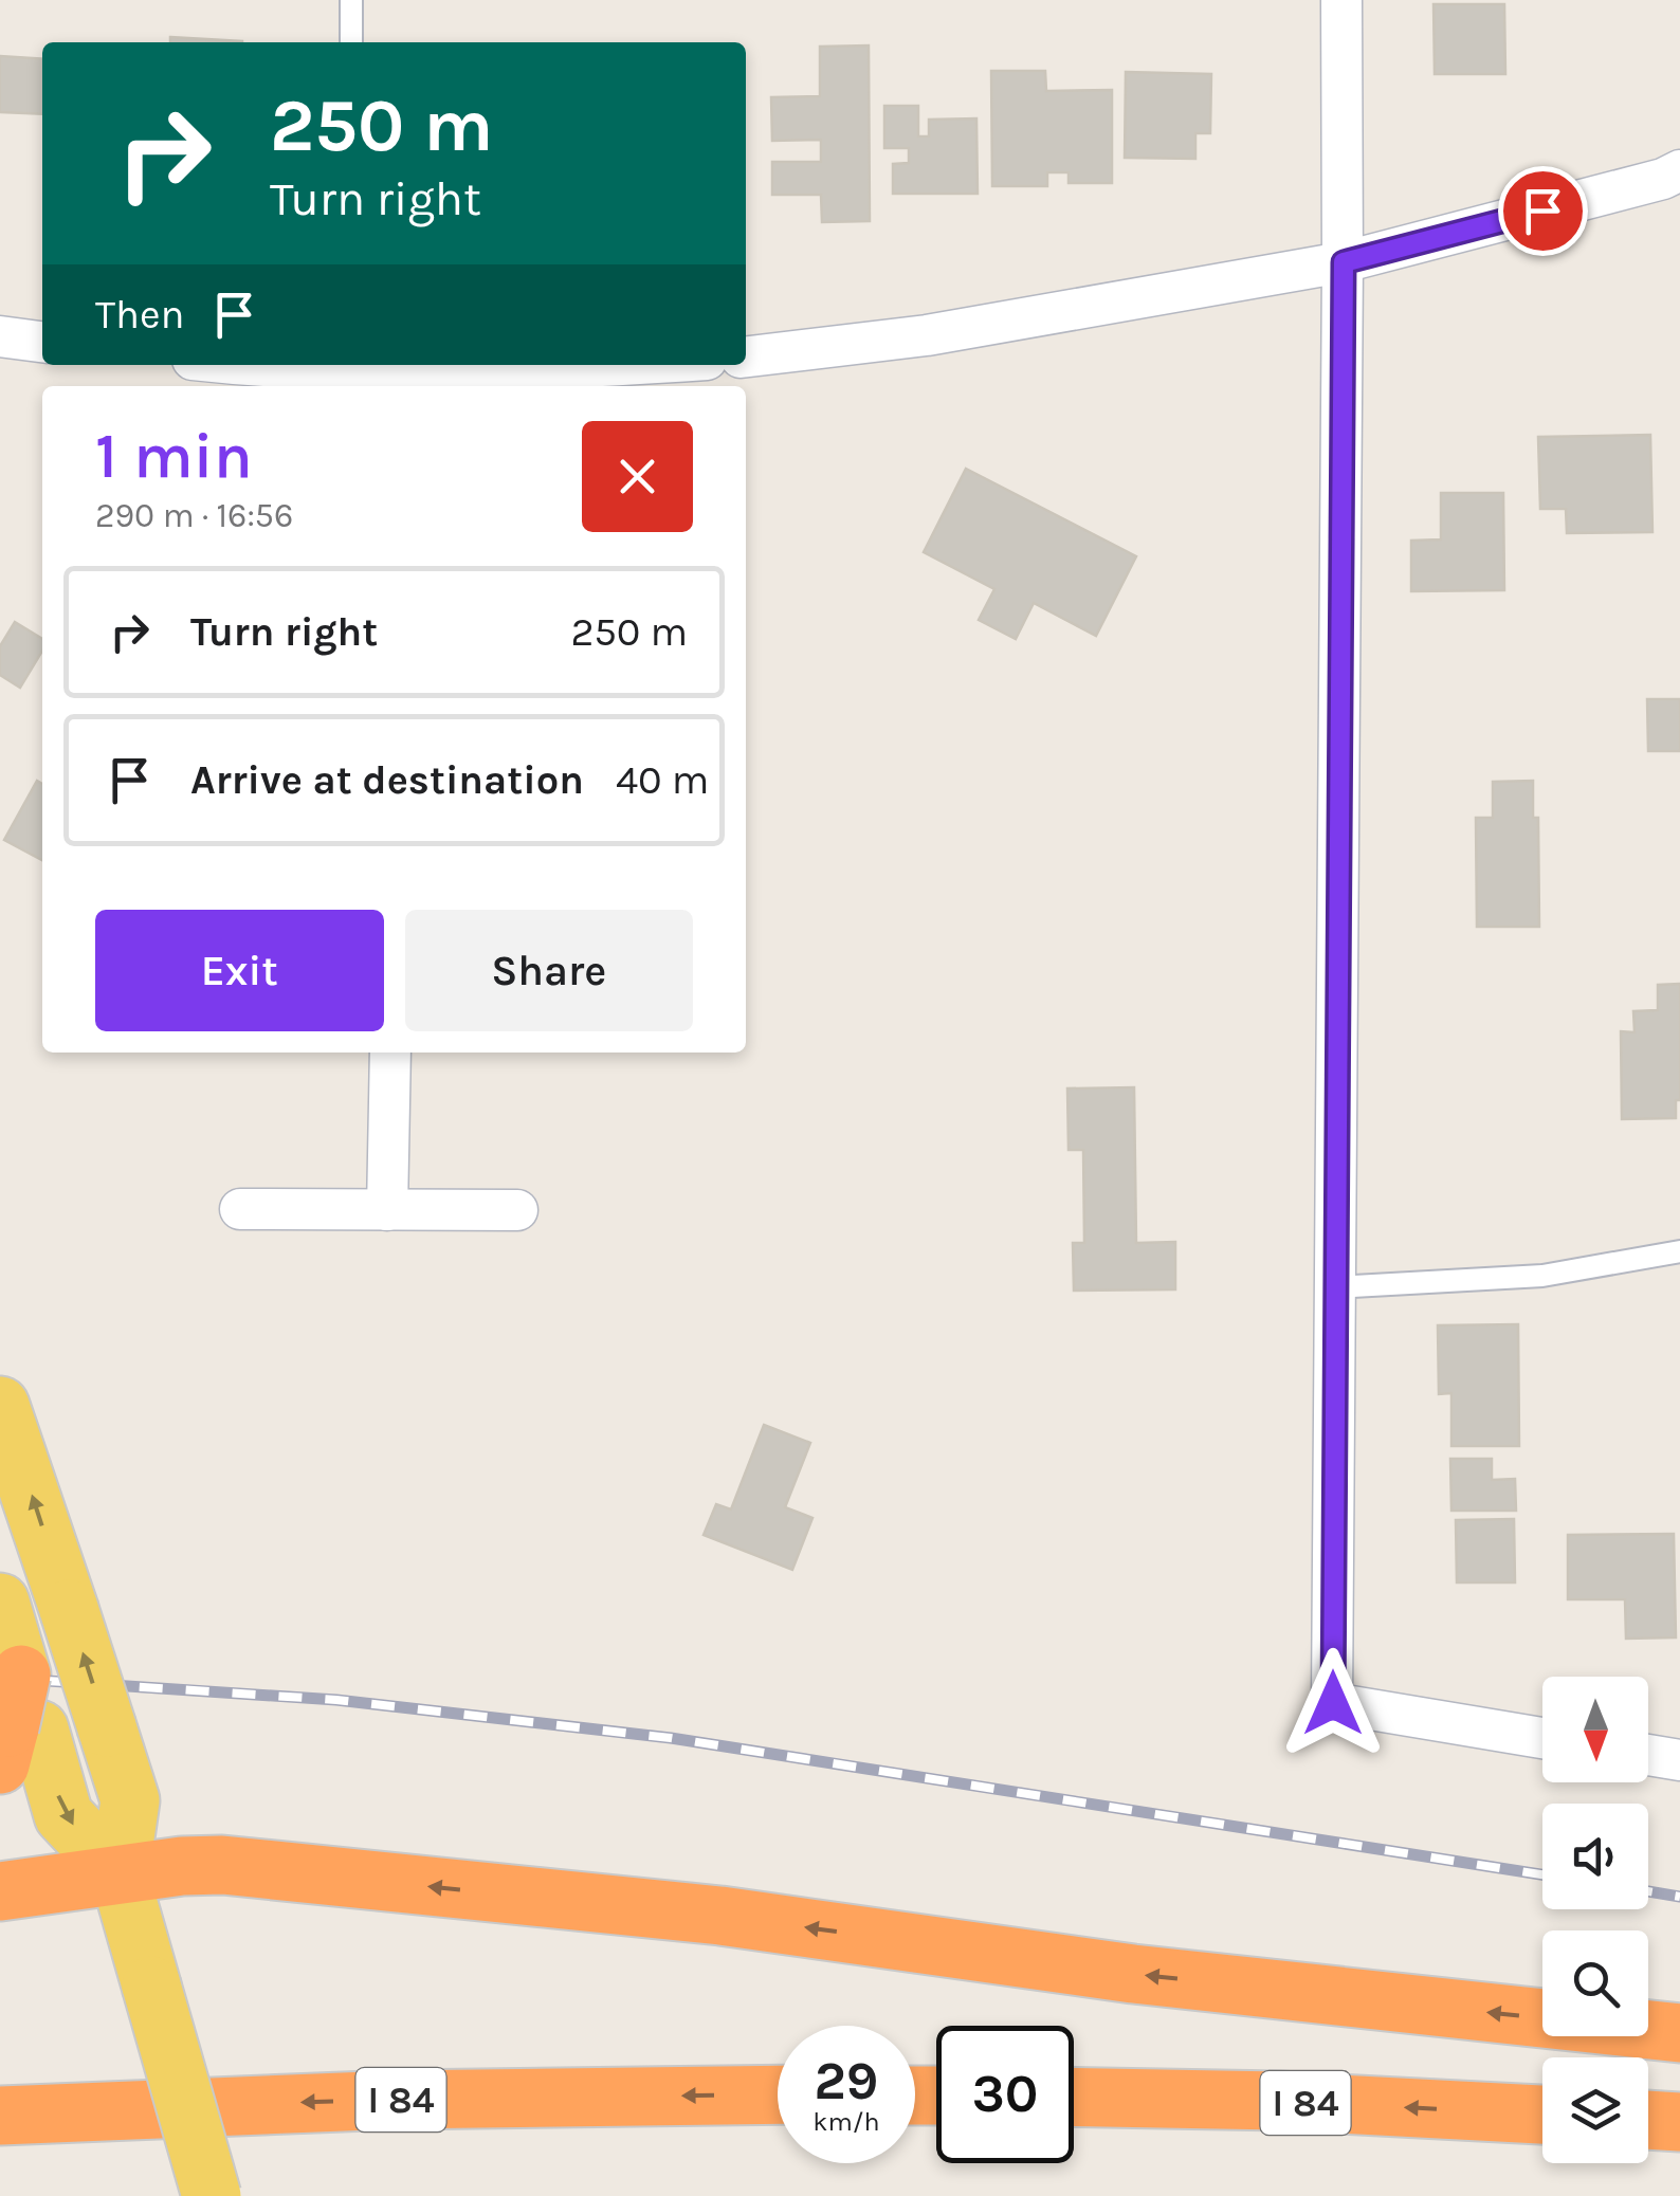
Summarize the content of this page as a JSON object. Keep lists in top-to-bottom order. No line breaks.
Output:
{"streets":{"highway":["I 84"]},"north":"bottom","page":{"turn":["250 m","Turn right"],"then":"Then","heading":["1 min","290 m · 16:56"],"list":[{"name":"Turn right","value":"250 m"},{"name":"Arrive at destination","value":"40 m"}],"buttons":["Exit","Share"],"speed":"29 km/h","limit":"30"}}
